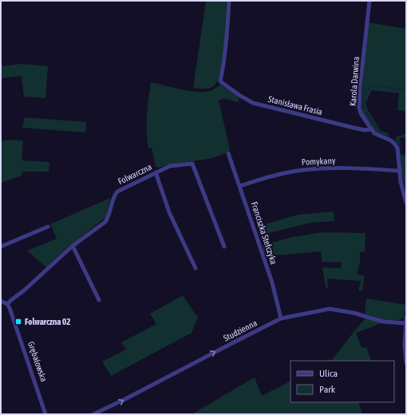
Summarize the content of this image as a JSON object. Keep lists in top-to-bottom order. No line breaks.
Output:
{"streets":{"street":["Karola Darwina","Stanisława Frasia","Pomykany","Folwarczna","Franciszka Stefczyka","Studzienna","Grębałowska"]},"crossings":[["Karola Darwina","Stanisława Frasia"],["Karola Darwina","Pomykany"],["Pomykany","Franciszka Stefczyka"],["Folwarczna","Grębałowska"],["Franciszka Stefczyka","Studzienna"]],"one_way":["Studzienna"],"places":{"transit":["Folwarczna 02"]},"legend":["Ulica","Park"]}
